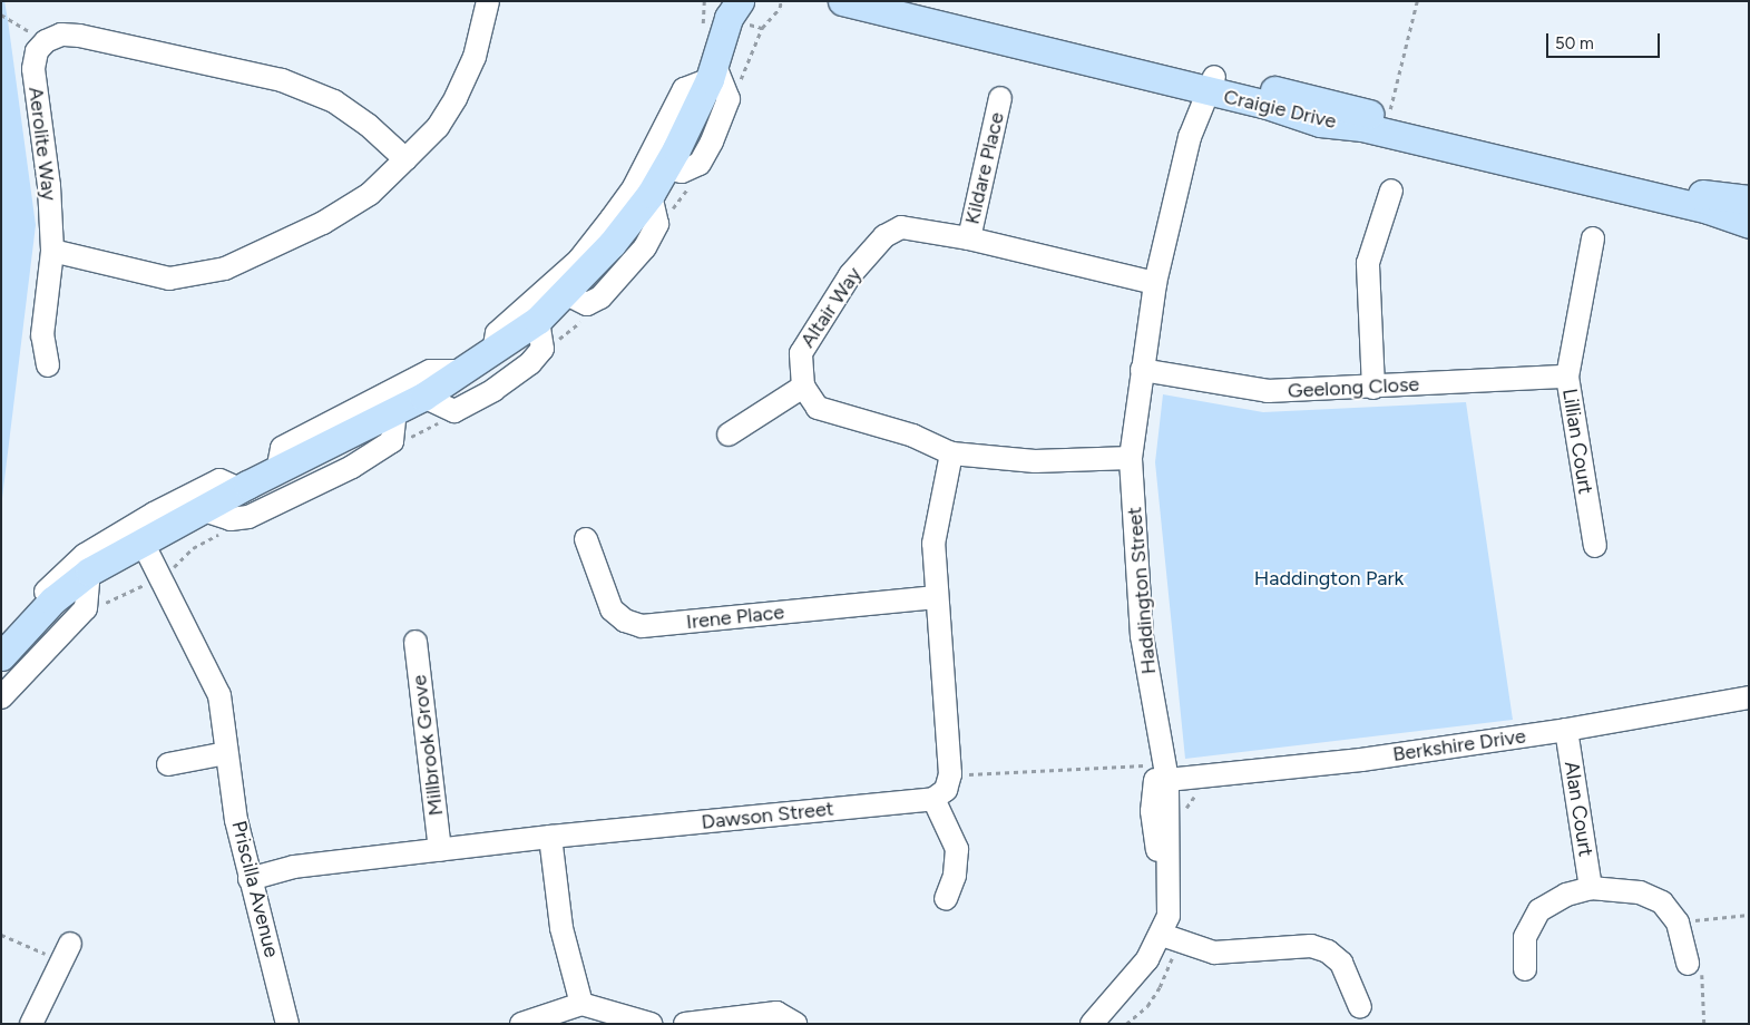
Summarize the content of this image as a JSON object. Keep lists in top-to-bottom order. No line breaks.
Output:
{"streets":{"main road":["Craigie Drive"],"street":["Aerolite Way","Kildare Place","Altair Way","Geelong Close","Lillian Court","Haddington Street","Irene Place","Millbrook Grove","Berkshire Drive","Alan Court","Dawson Street","Priscilla Avenue"]},"crossings":[["Craigie Drive","Haddington Street"],["Kildare Place","Altair Way"],["Altair Way","Haddington Street"],["Geelong Close","Lillian Court"],["Geelong Close","Haddington Street"],["Haddington Street","Berkshire Drive"],["Millbrook Grove","Dawson Street"],["Berkshire Drive","Alan Court"],["Dawson Street","Priscilla Avenue"]],"parks":["Haddington Park"],"scale_bar":"50 m"}
